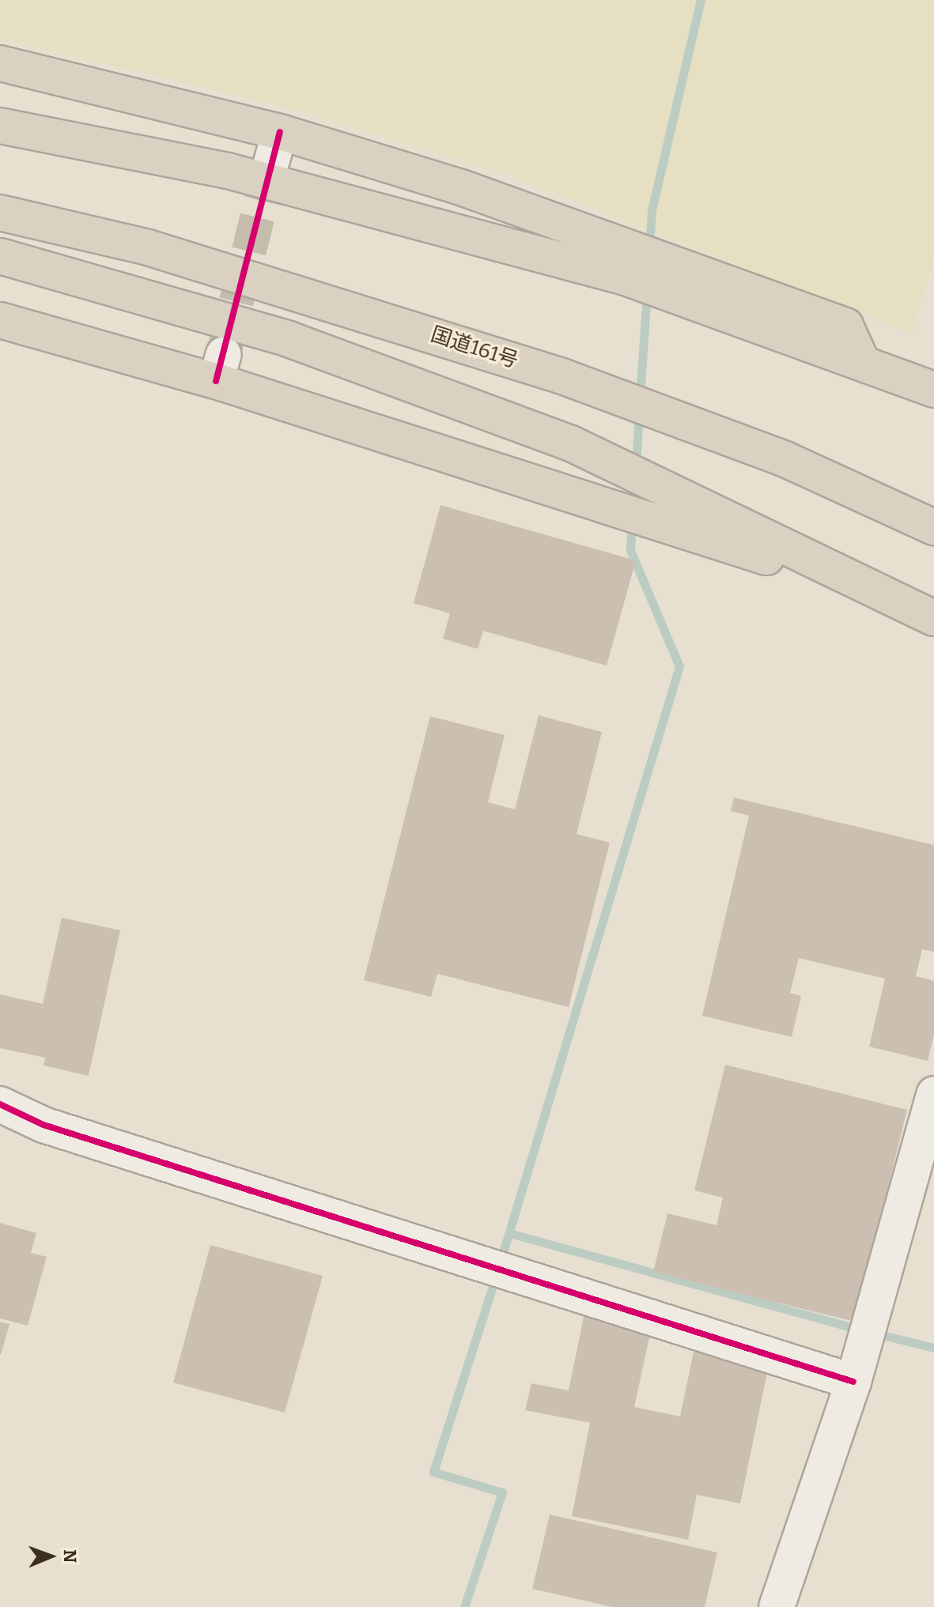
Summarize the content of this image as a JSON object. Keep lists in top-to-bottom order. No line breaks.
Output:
{"streets":{"highway":["国道161号"]},"north":"right"}
